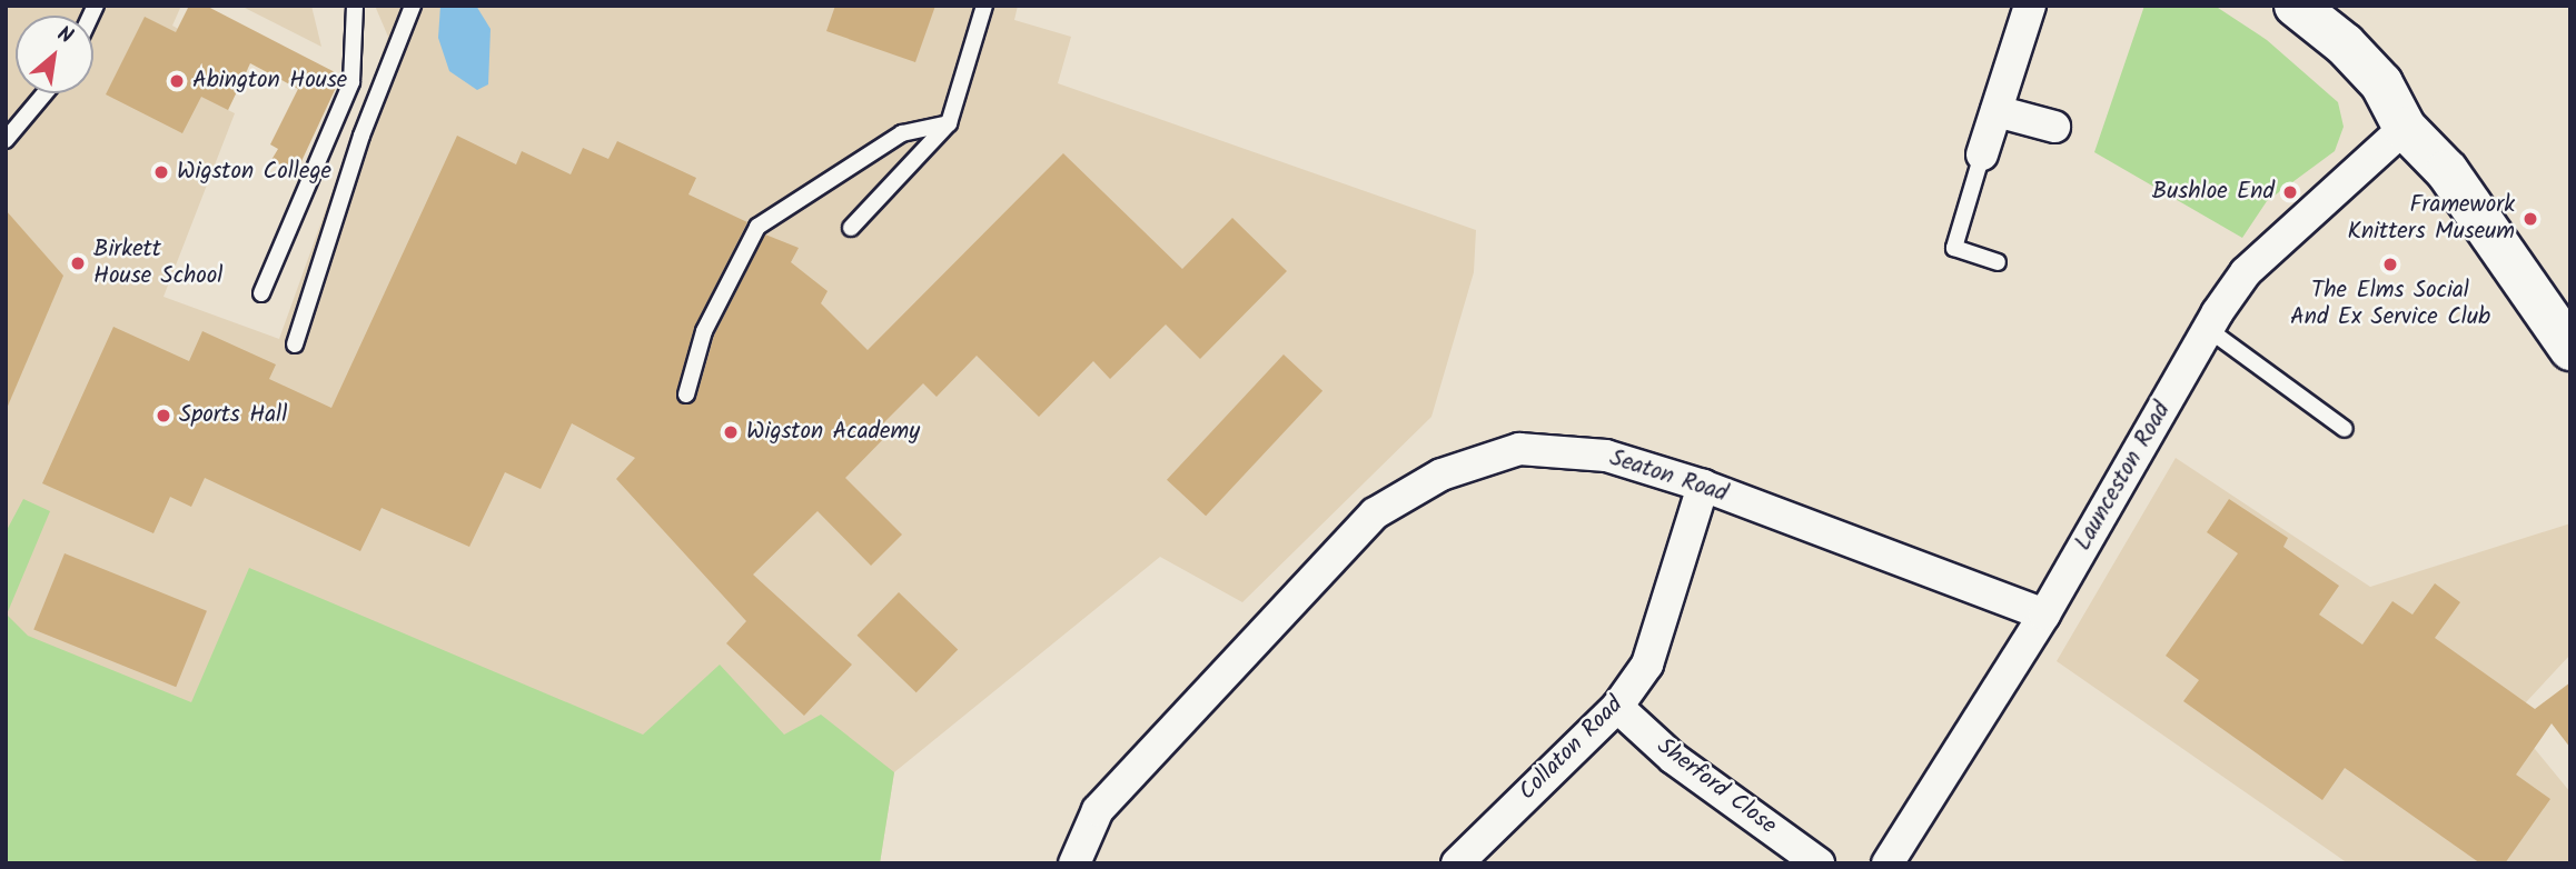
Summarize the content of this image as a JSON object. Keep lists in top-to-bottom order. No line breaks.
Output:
{"streets":{"street":["Seaton Road","Launceston Road","Collaton Road","Sherford Close"]},"crossings":[["Seaton Road","Launceston Road"],["Seaton Road","Collaton Road"],["Collaton Road","Sherford Close"]],"places":["Abington House","Wigston College","Bushloe End","Framework Knitters Museum","Birkett House School","The Elms Social And Ex Service Club","Sports Hall","Wigston Academy"],"north":"top right"}
